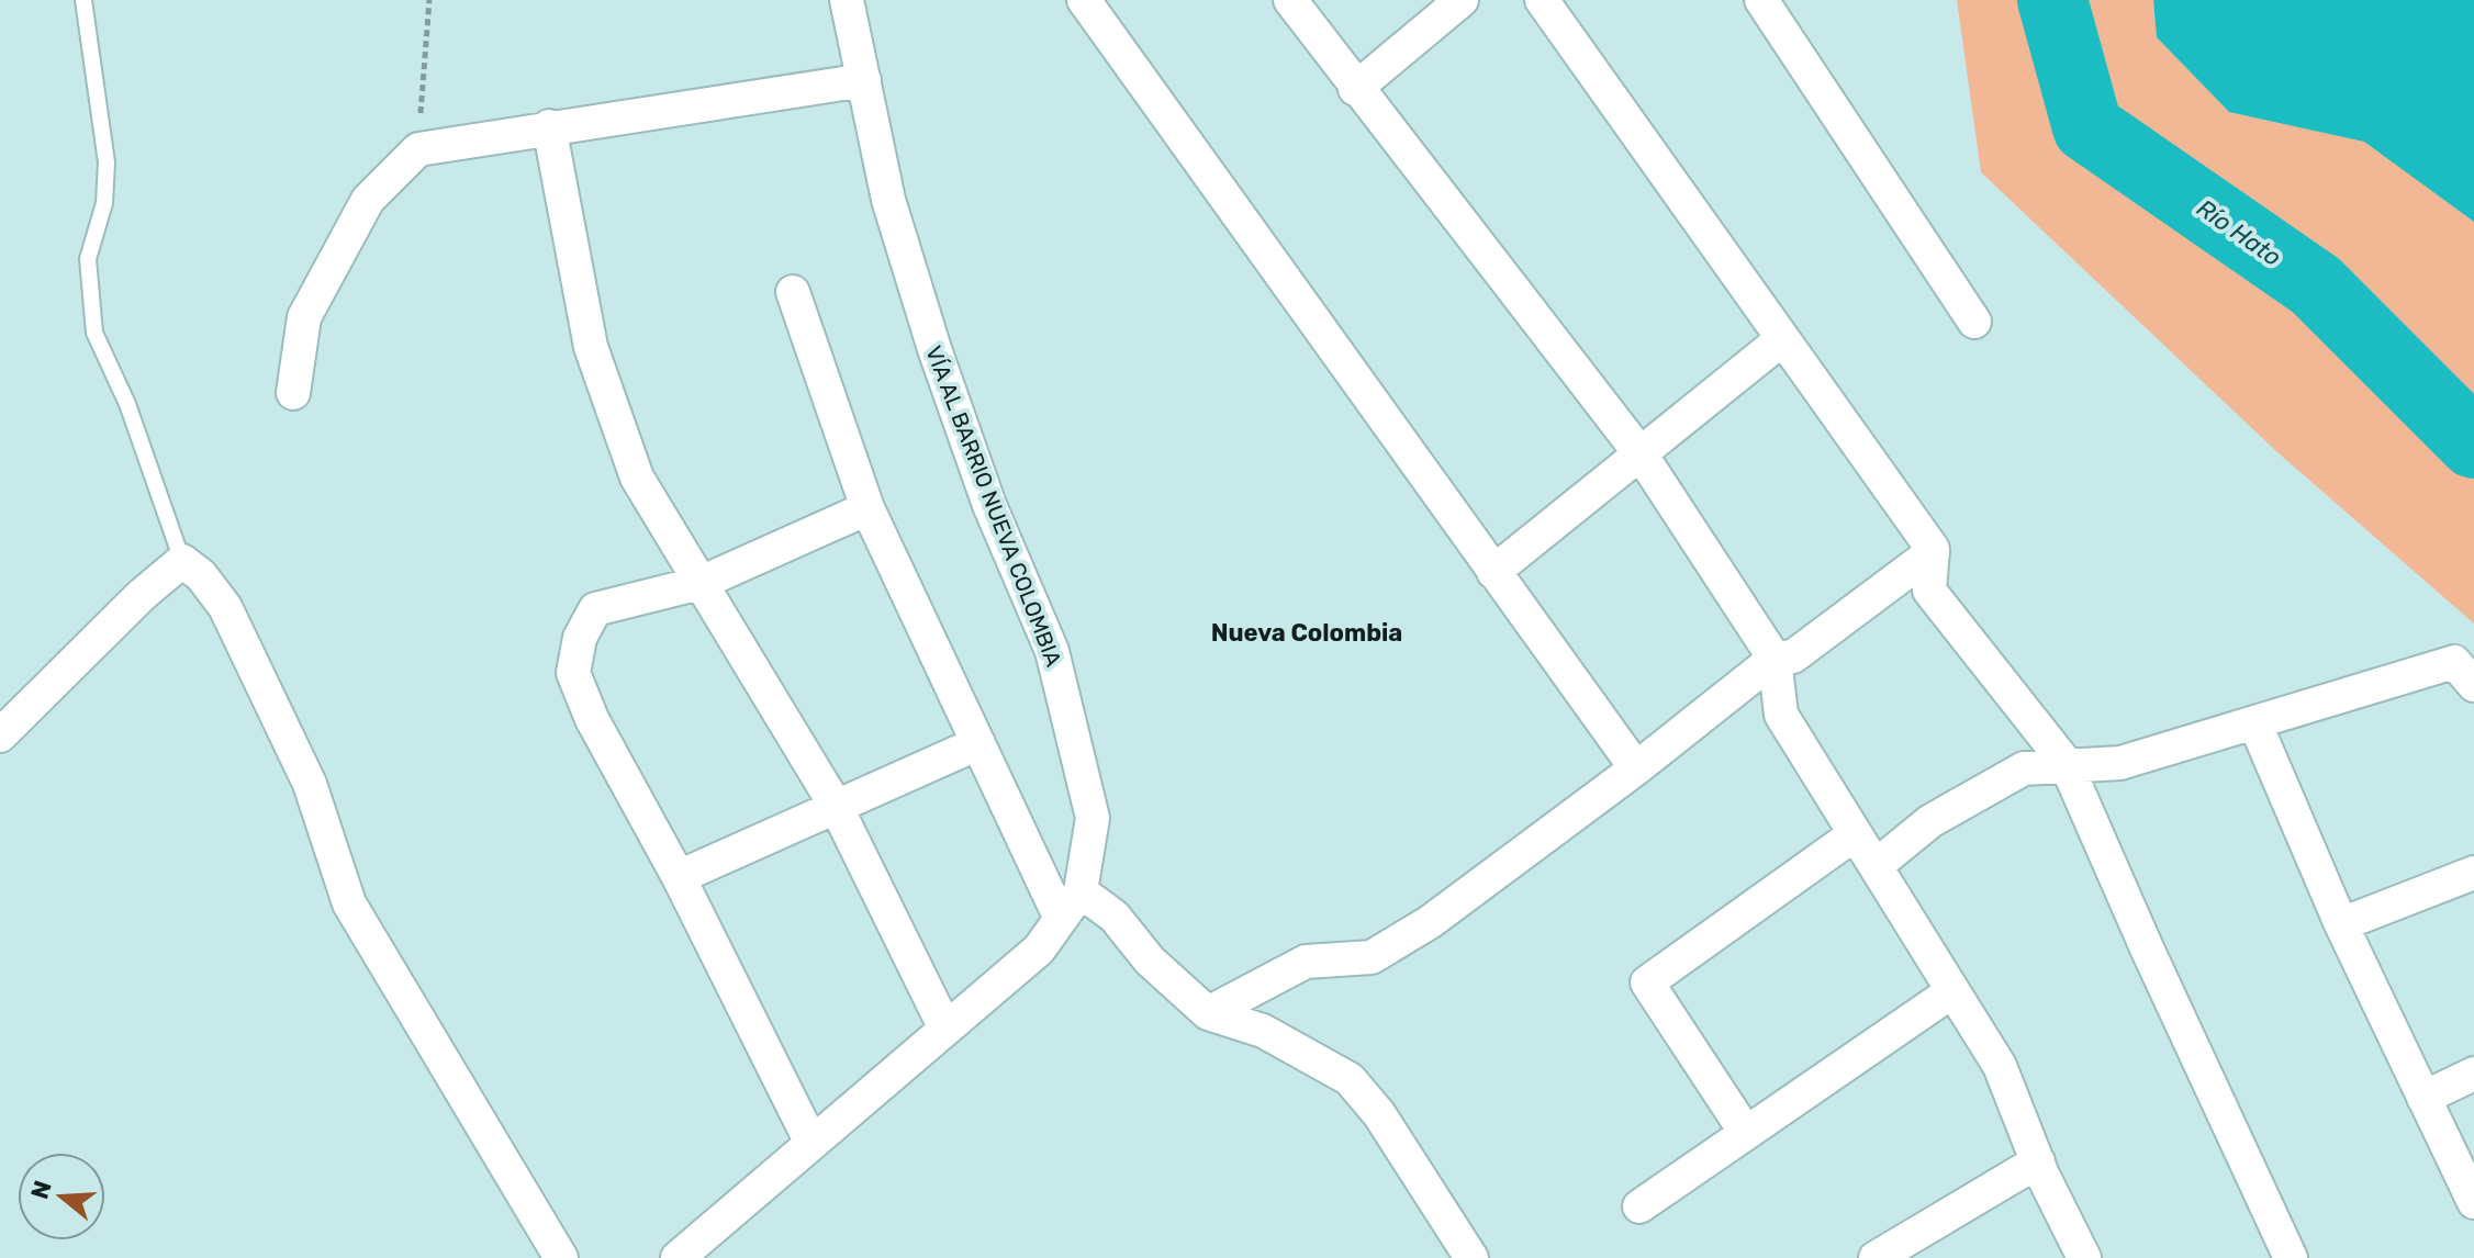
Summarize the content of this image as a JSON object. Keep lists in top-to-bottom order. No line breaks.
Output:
{"streets":{"street":["VÍA AL BARRIO NUEVA COLOMBIA"]},"districts":["Nueva Colombia"],"water":["Río Hato"],"north":"left"}
